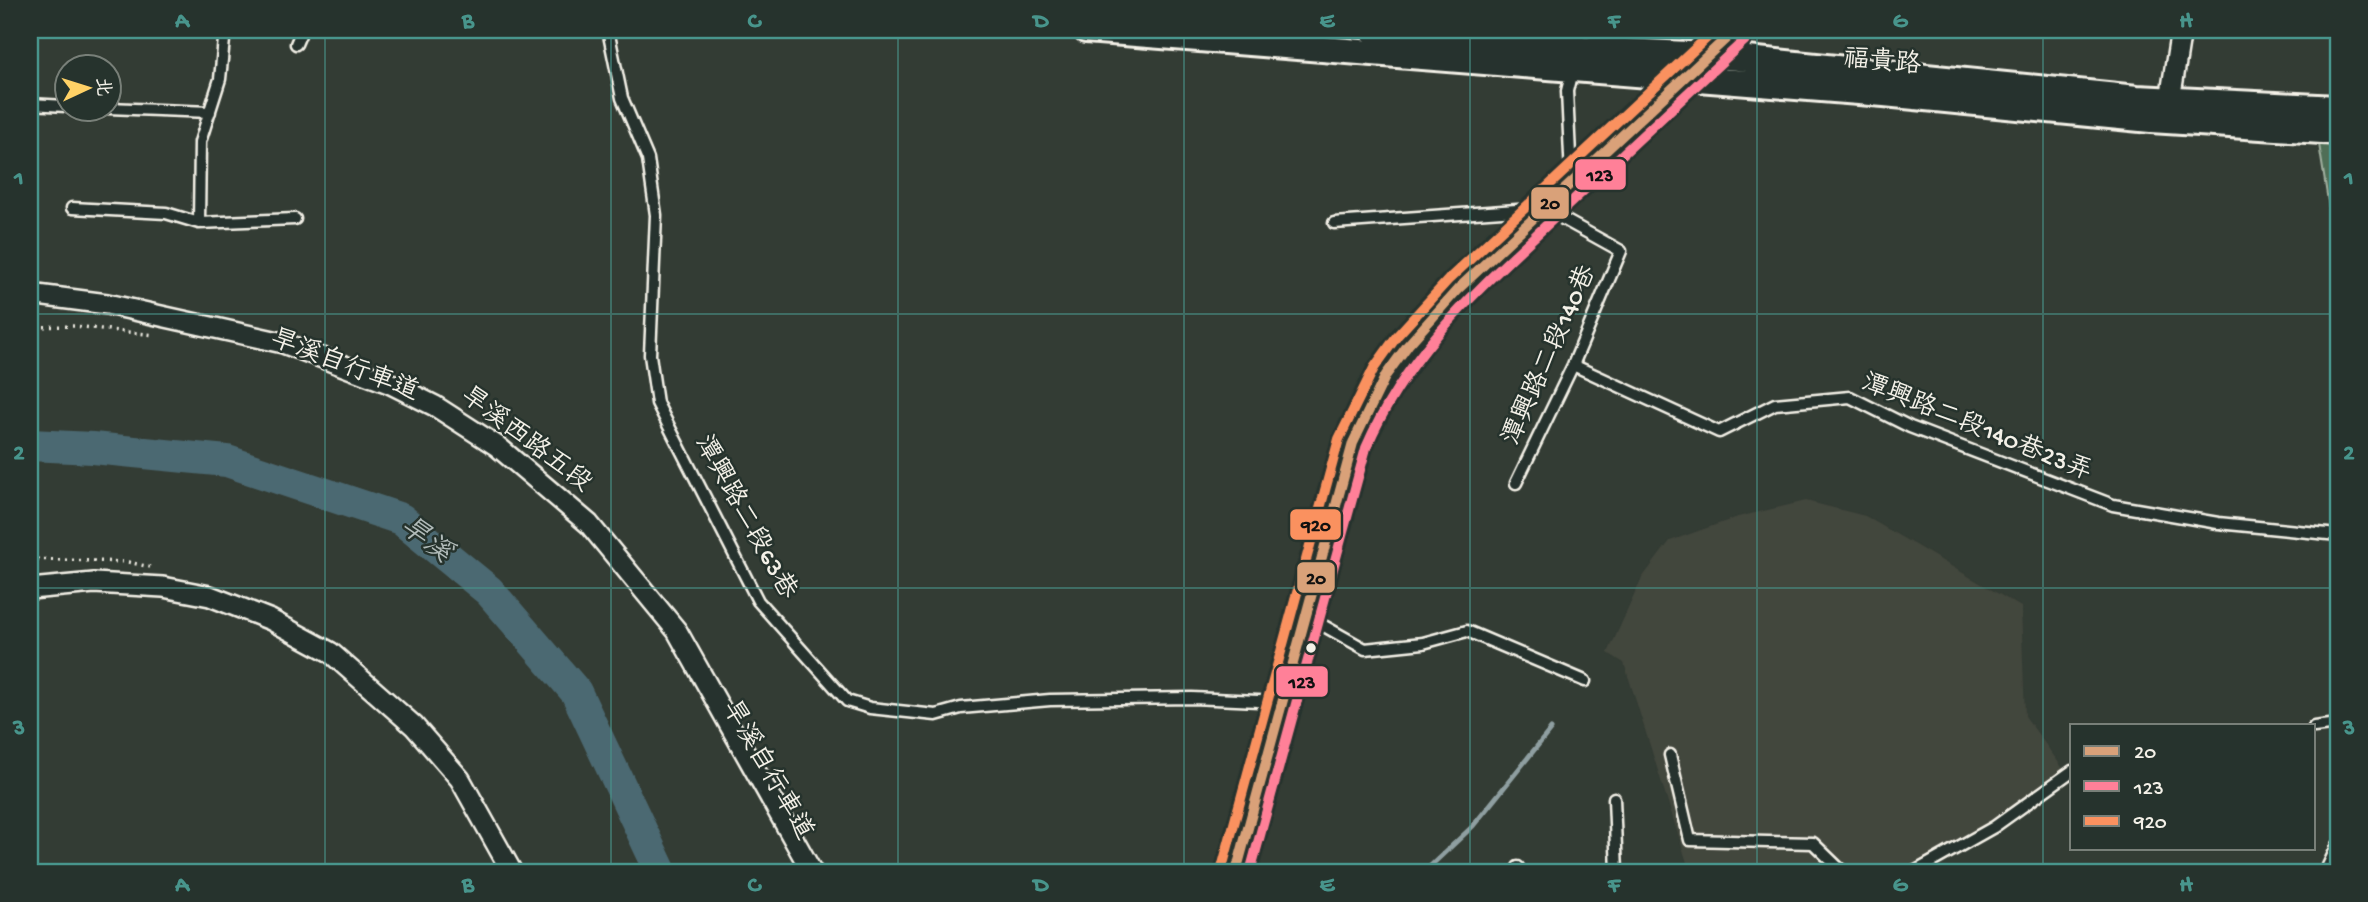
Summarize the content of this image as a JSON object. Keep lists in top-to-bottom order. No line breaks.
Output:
{"streets":{"street":["福貴路","旱溪西路五段"],"lane":["潭興路二段140巷","潭興路二段140巷23弄","潭興路二段63巷"]},"crossings":[["潭興路二段140巷","潭興路二段140巷23弄"]],"water":["旱溪"],"lines":["transit line 20","transit line 920","transit line 123"],"legend":["20","123","920"],"north":"right","grid":{"columns":["A","B","C","D","E","F","G","H"],"rows":["1","2","3"]}}
